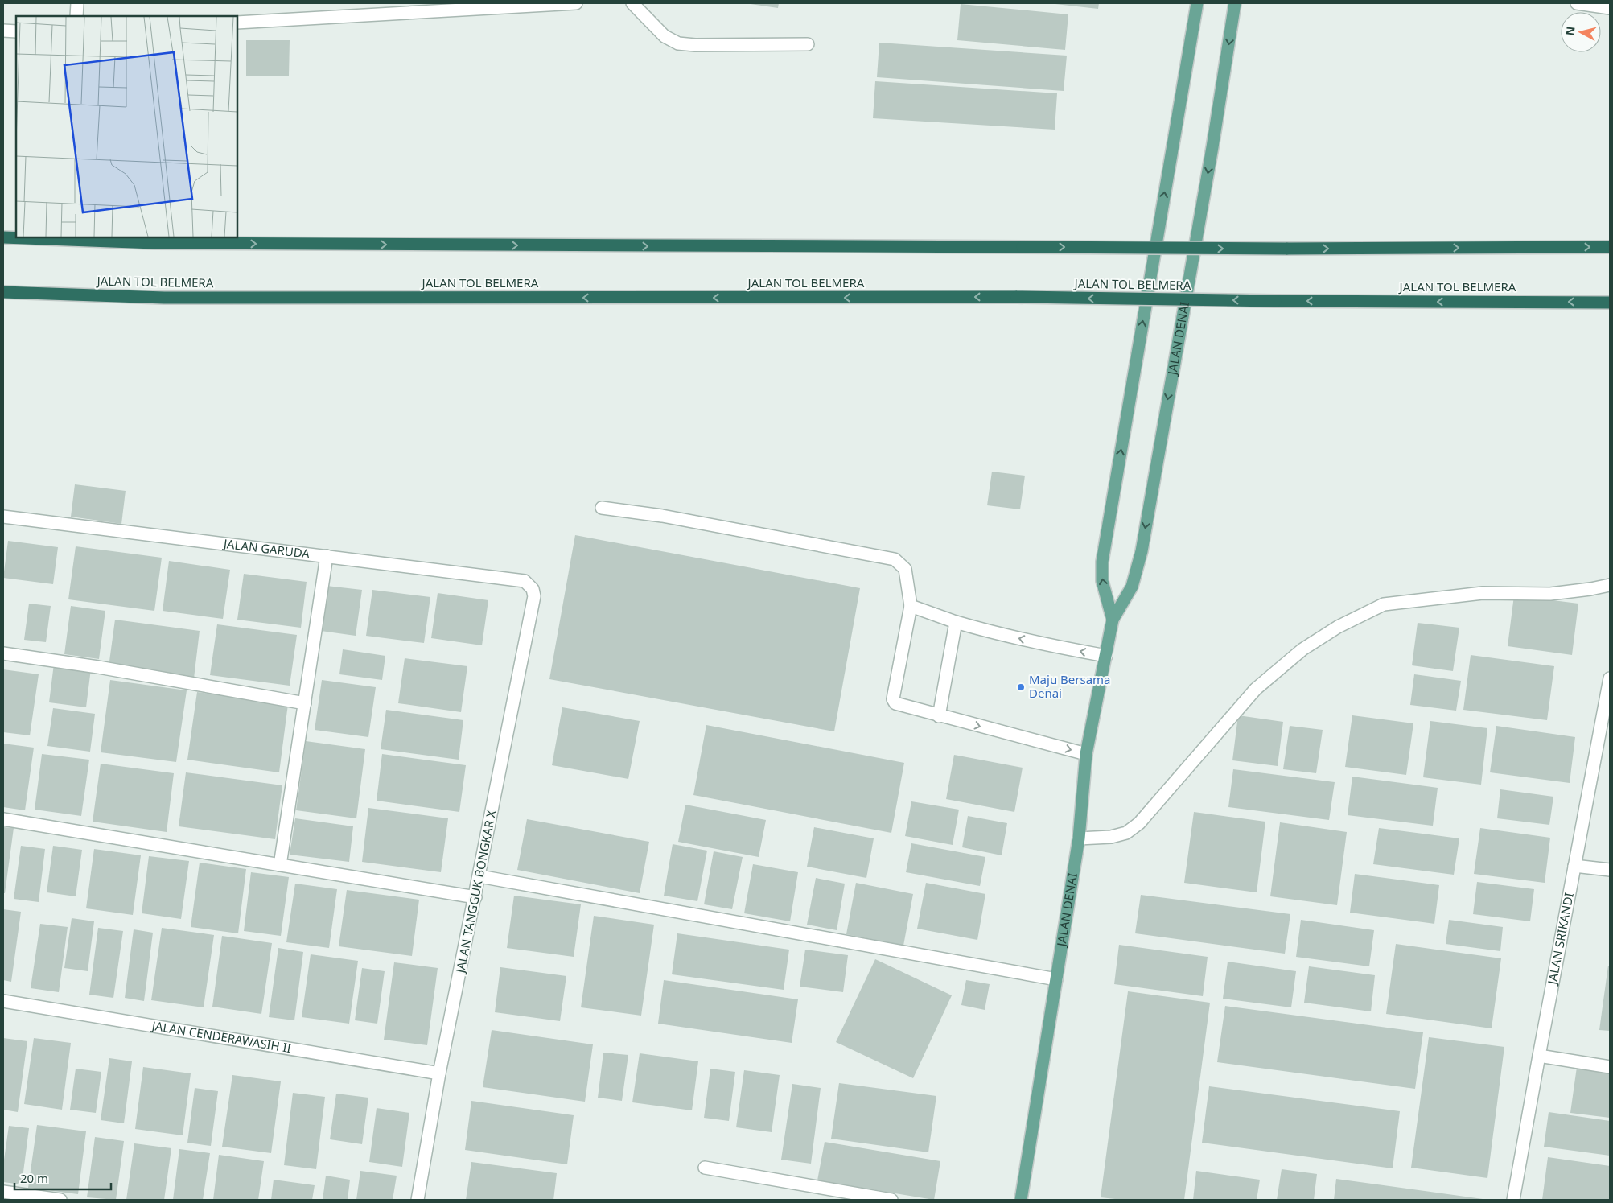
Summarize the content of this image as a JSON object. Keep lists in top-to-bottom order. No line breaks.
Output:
{"streets":{"highway":["JALAN TOL BELMERA"],"main road":["JALAN DENAI"],"street":["JALAN GARUDA","JALAN TANGGUK BONGKAR X","JALAN SRIKANDI","JALAN CENDERAWASIH II"]},"crossings":[["JALAN GARUDA","JALAN TANGGUK BONGKAR X"],["JALAN TANGGUK BONGKAR X","JALAN CENDERAWASIH II"]],"places":["Maju Bersama Denai"],"scale_bar":"20 m","north":"left"}
